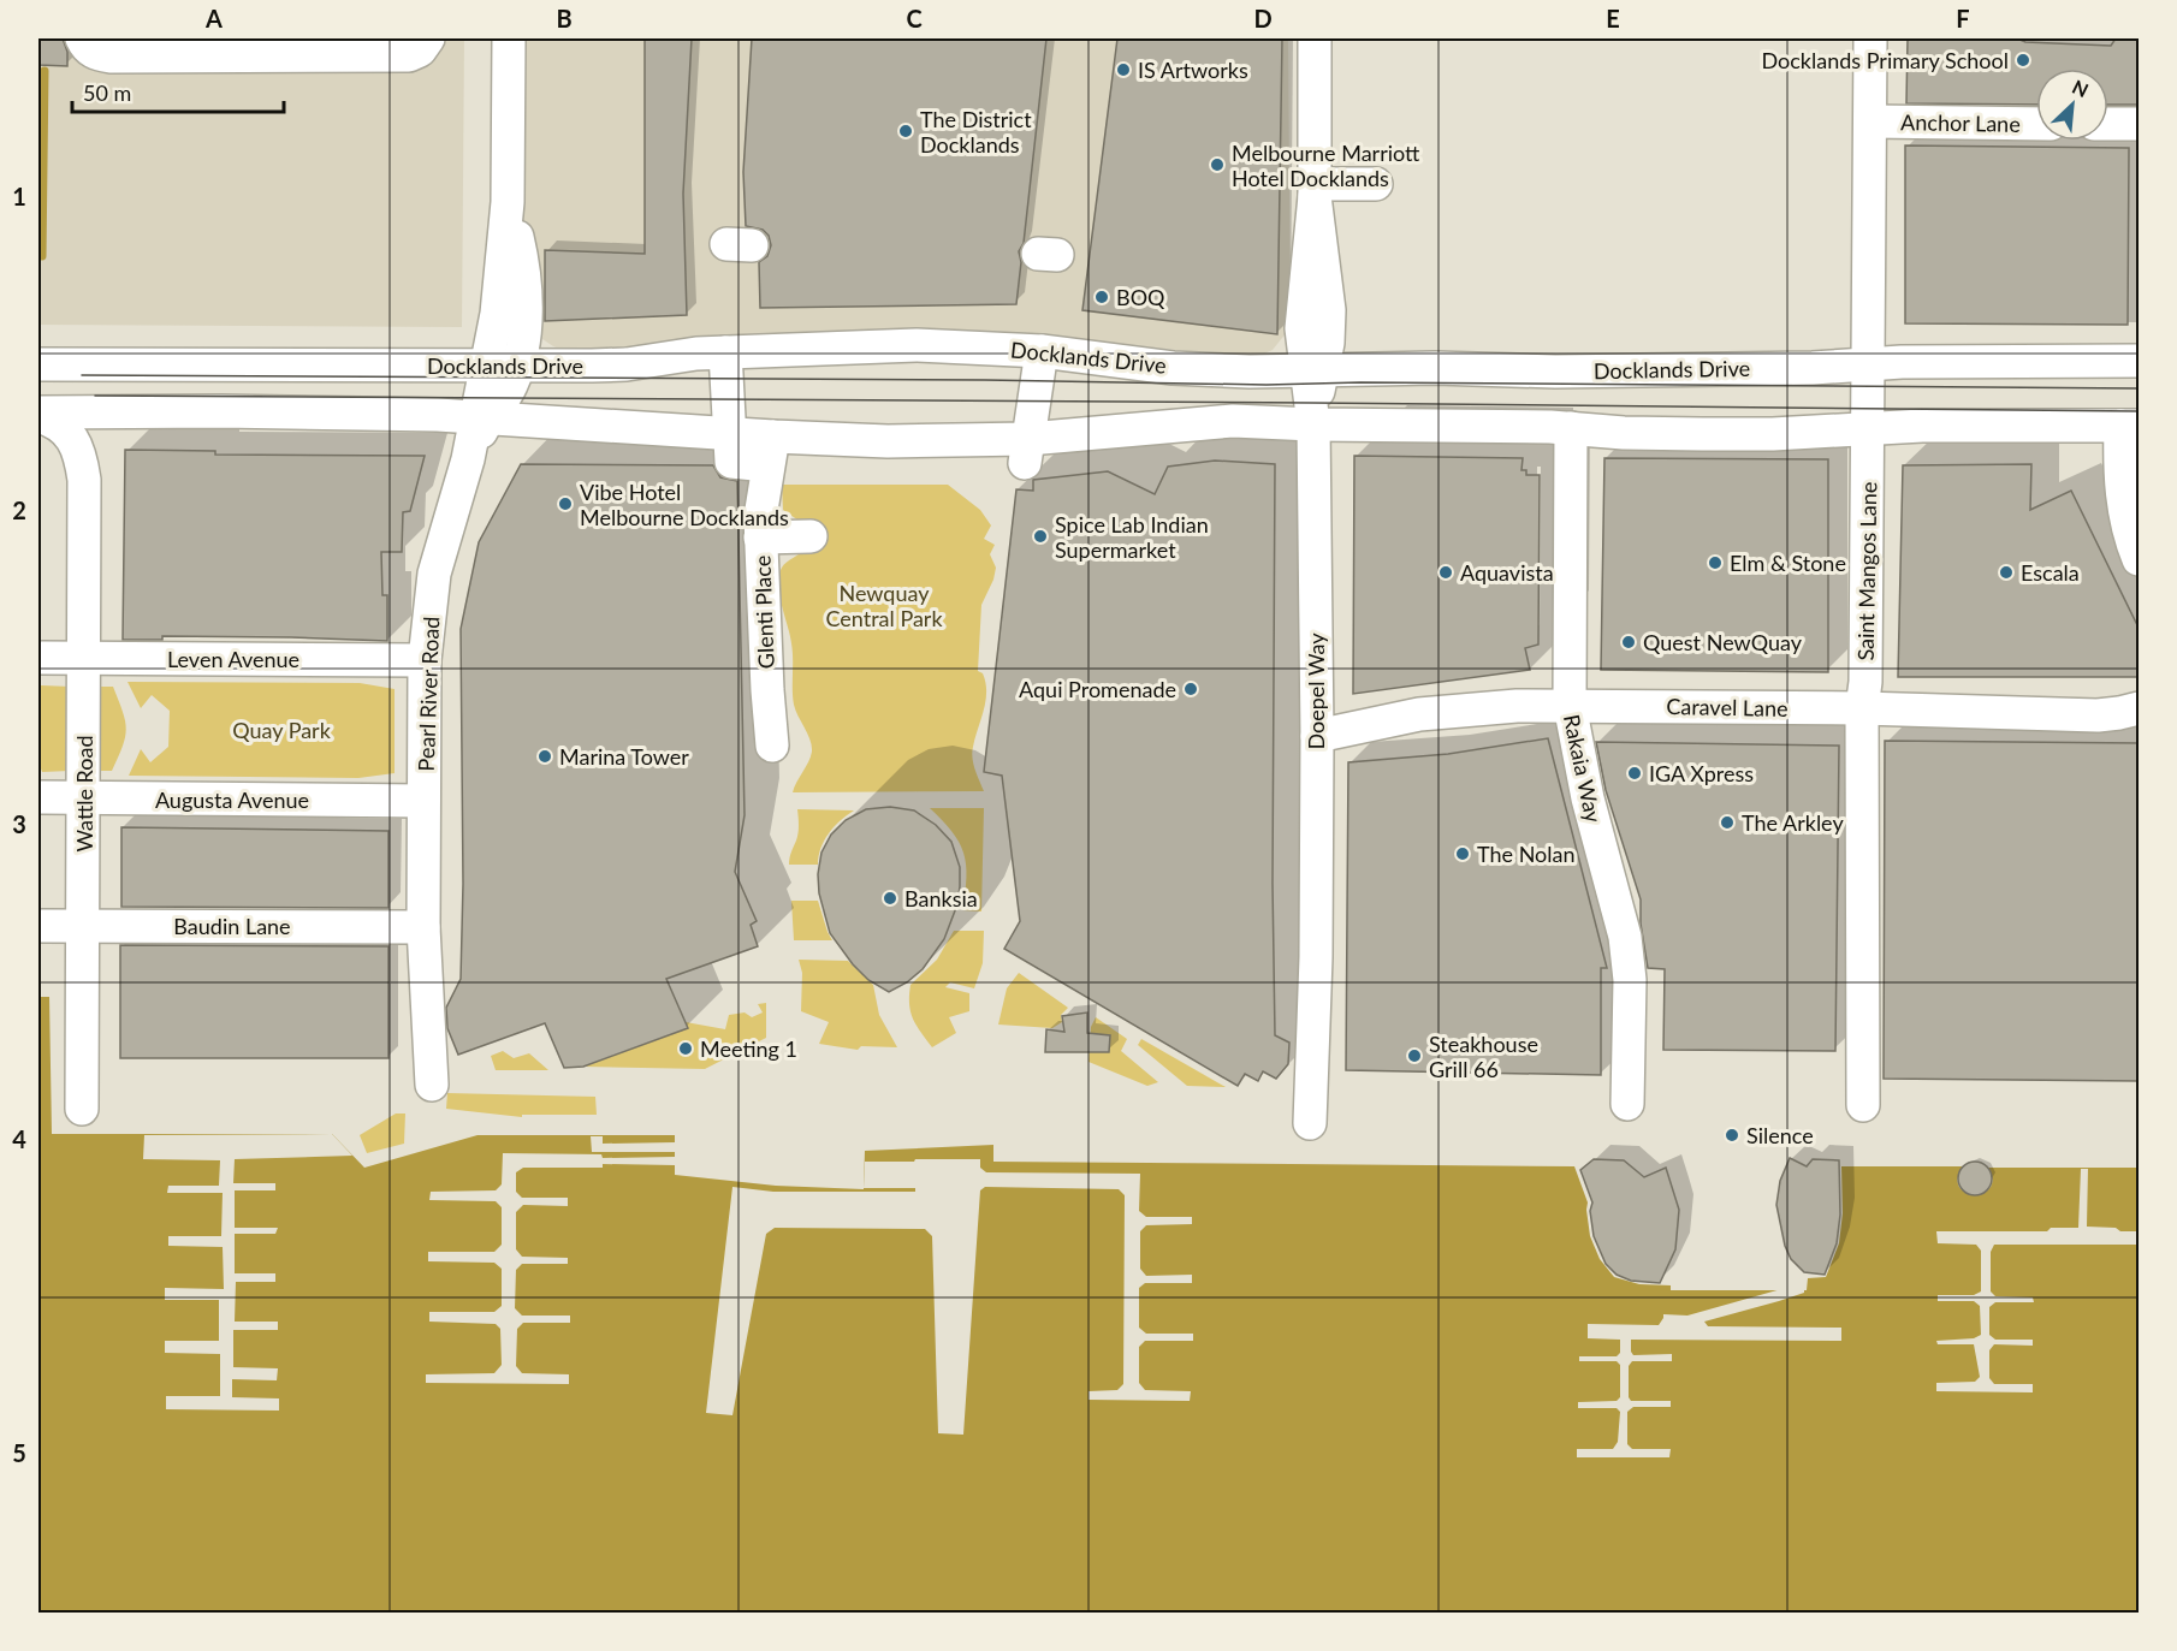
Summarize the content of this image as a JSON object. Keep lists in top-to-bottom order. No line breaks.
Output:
{"streets":{"street":["Anchor Lane","Docklands Drive","Saint Mangos Lane","Glenti Place","Leven Avenue","Doepel Way","Pearl River Road","Caravel Lane","Rakaia Way","Wattle Road","Augusta Avenue","Baudin Lane"]},"crossings":[["Anchor Lane","Saint Mangos Lane"],["Docklands Drive","Saint Mangos Lane"],["Docklands Drive","Doepel Way"],["Docklands Drive","Pearl River Road"],["Saint Mangos Lane","Caravel Lane"],["Leven Avenue","Pearl River Road"],["Leven Avenue","Wattle Road"],["Doepel Way","Caravel Lane"],["Pearl River Road","Augusta Avenue"],["Pearl River Road","Baudin Lane"],["Caravel Lane","Rakaia Way"],["Wattle Road","Augusta Avenue"],["Wattle Road","Baudin Lane"]],"parks":["Newquay Central Park","Quay Park"],"places":["Docklands Primary School","IS Artworks","The District Docklands","Melbourne Marriott Hotel Docklands","BOQ","Vibe Hotel Melbourne Docklands","Spice Lab Indian Supermarket","Elm & Stone","Aquavista","Escala","Quest NewQuay","Aqui Promenade","Marina Tower","IGA Xpress","The Arkley","The Nolan","Banksia","Meeting 1","Steakhouse Grill 66","Silence"],"scale_bar":"50 m","north":"top right","grid":{"columns":["A","B","C","D","E","F"],"rows":["1","2","3","4","5"]}}
